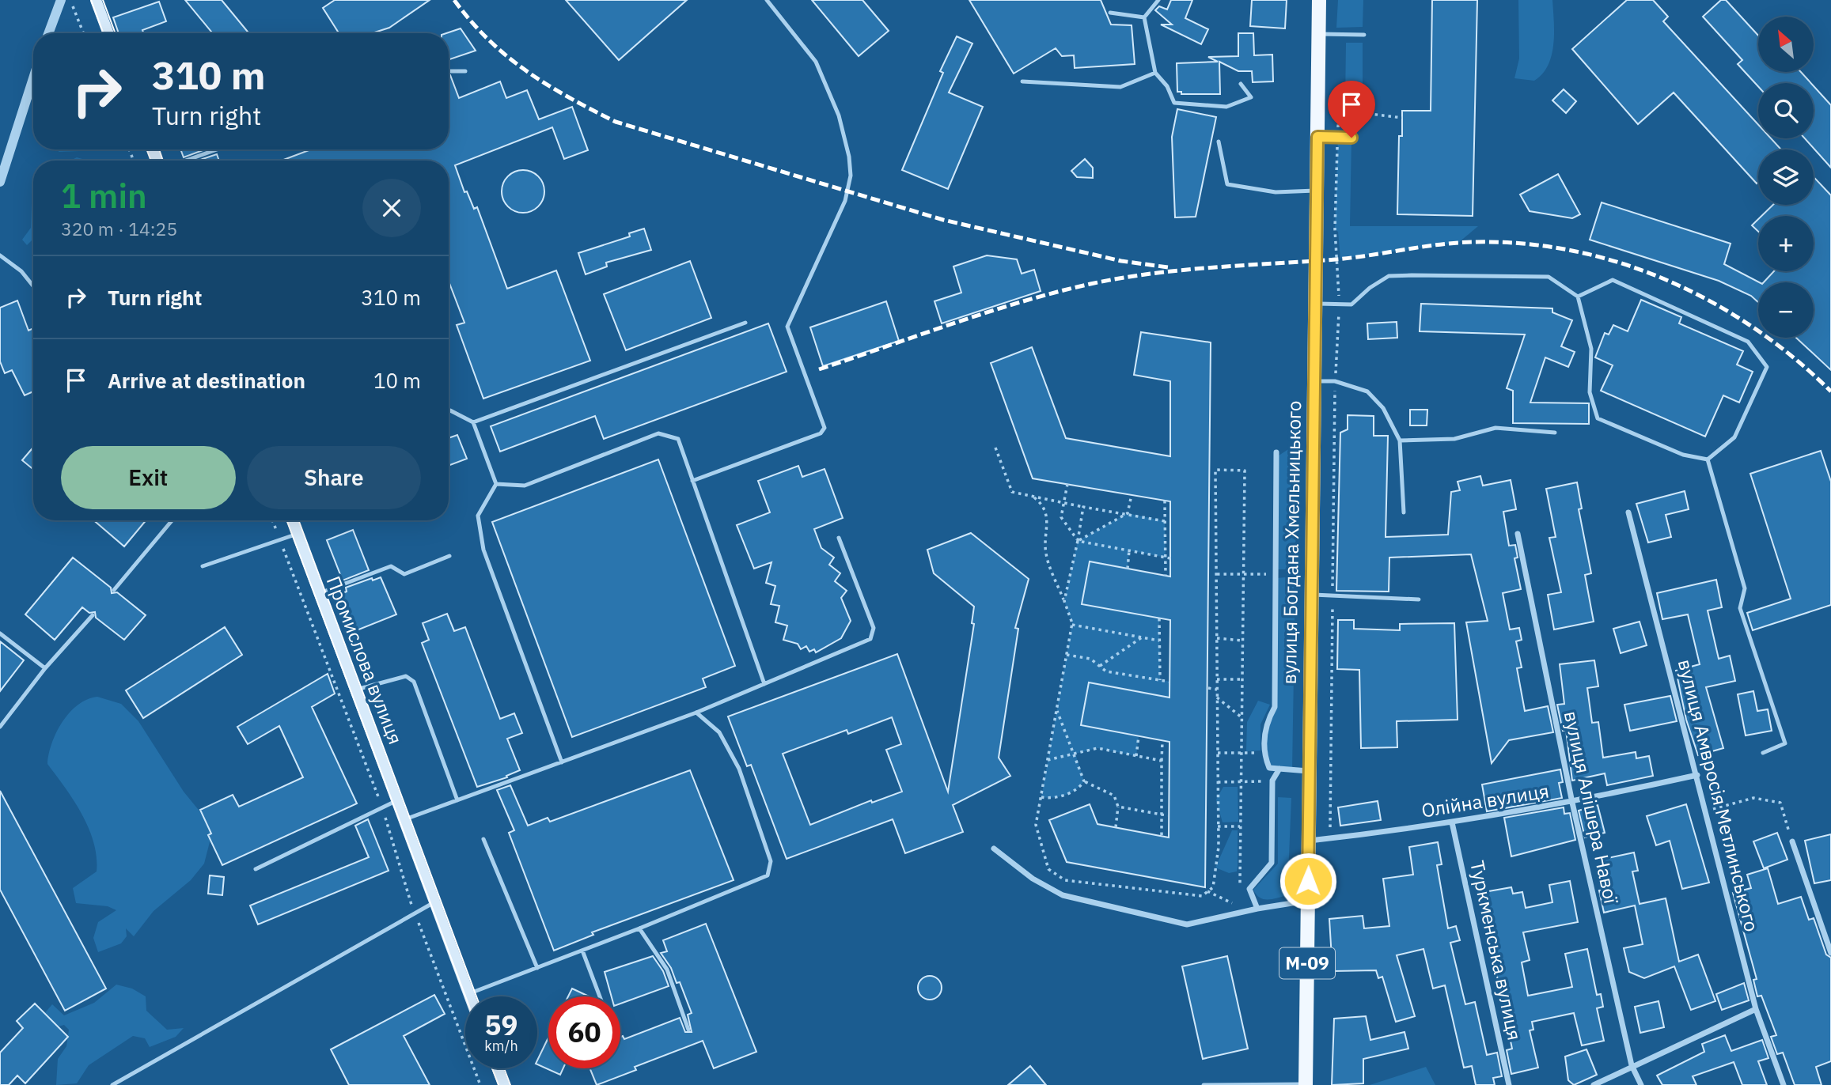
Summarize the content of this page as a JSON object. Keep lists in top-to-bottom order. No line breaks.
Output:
{"streets":{"main road":["вулиця Богдана Хмельницького","Промислова вулиця","М-09"],"street":["вулиця Амвросія Метлинського","Олійна вулиця","вулиця Алішера Навої","Туркменська вулиця"]},"crossings":[["вулиця Богдана Хмельницького","Олійна вулиця"],["вулиця Амвросія Метлинського","Олійна вулиця"],["Олійна вулиця","вулиця Алішера Навої"],["Олійна вулиця","Туркменська вулиця"]],"north":"top left","page":{"map_buttons":["+","−"],"turn":["310 m","Turn right"],"heading":["1 min","320 m · 14:25"],"list":[{"name":"Turn right","value":"310 m"},{"name":"Arrive at destination","value":"10 m"}],"buttons":["Exit","Share"],"speed":"59 km/h","limit":"60"}}
